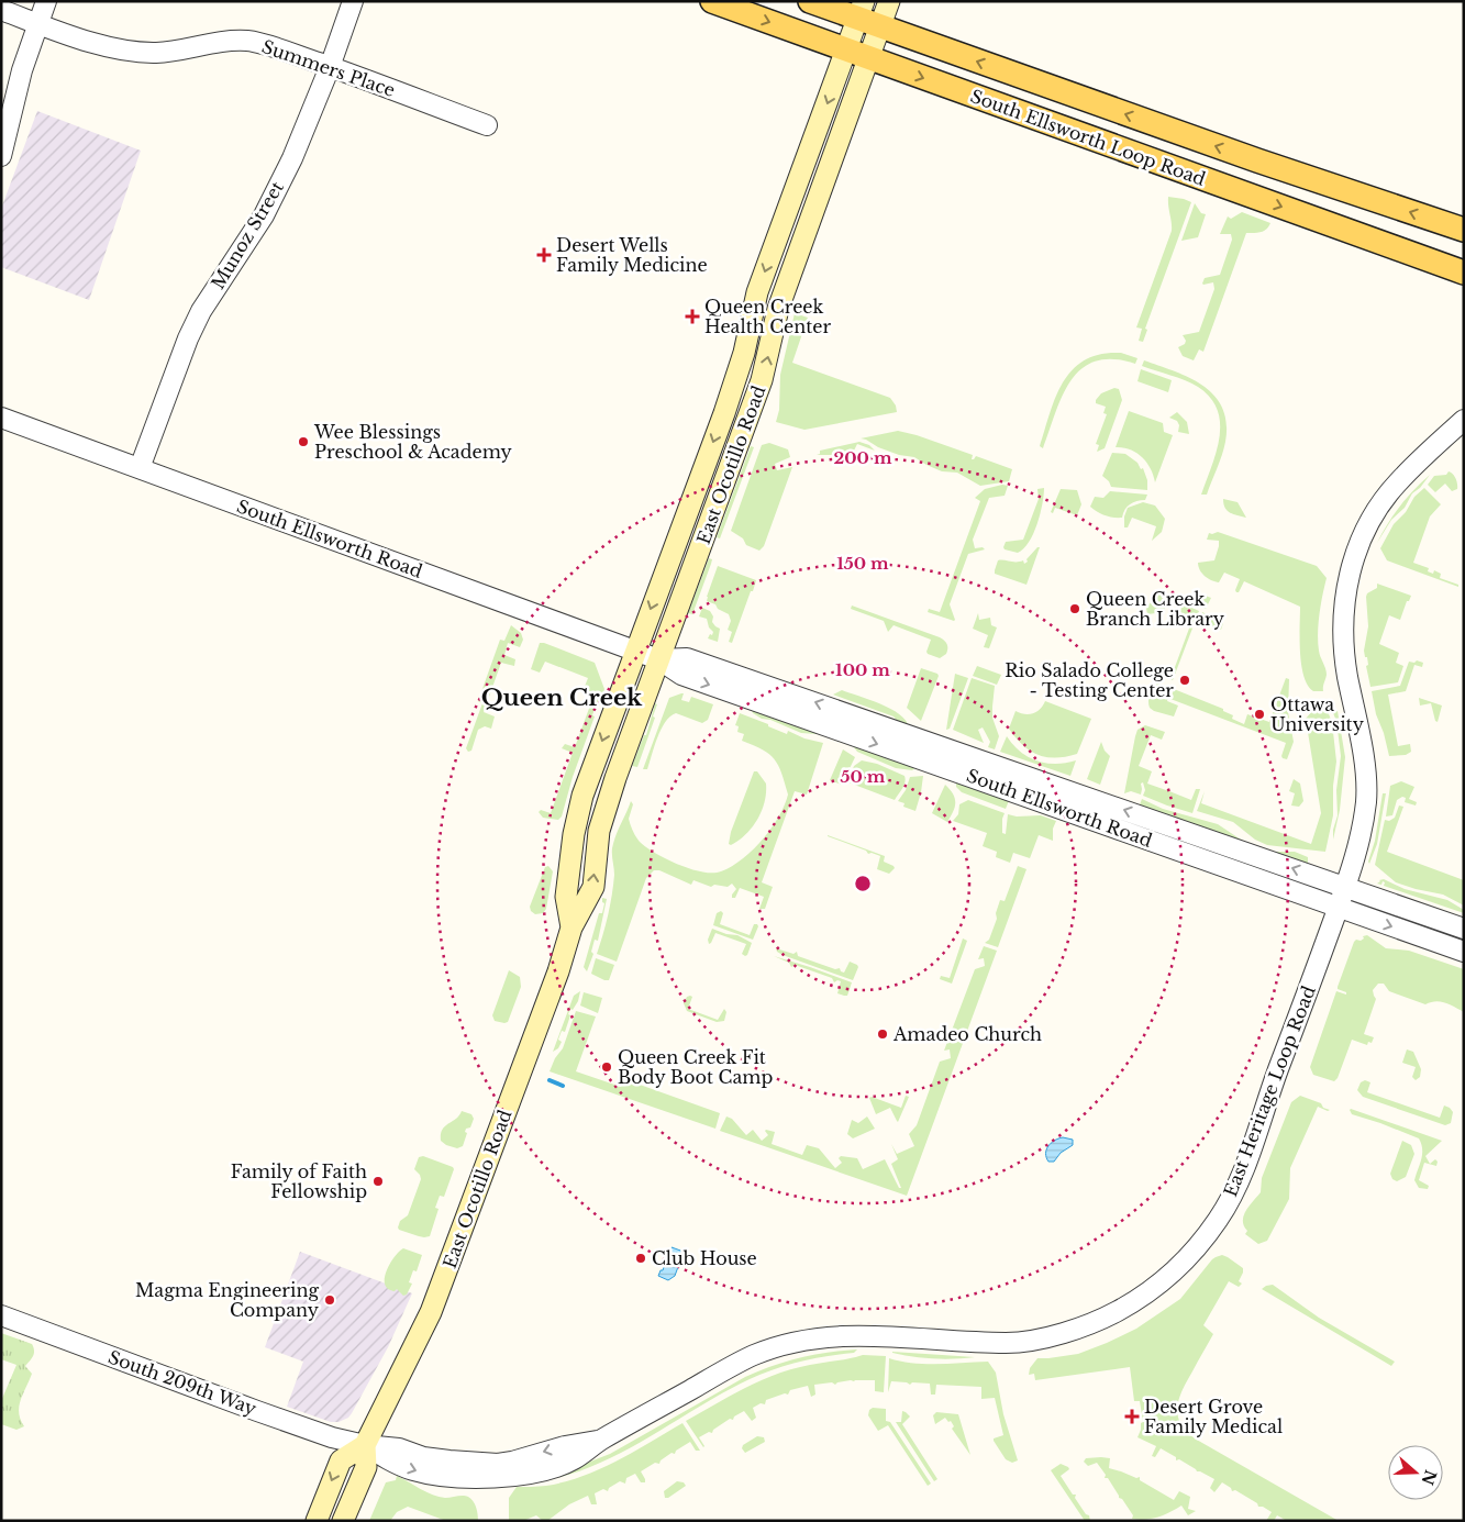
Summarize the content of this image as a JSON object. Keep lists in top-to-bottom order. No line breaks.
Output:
{"streets":{"main road":["South Ellsworth Loop Road","East Ocotillo Road"],"street":["Summers Place","Munoz Street","South Ellsworth Road","East Heritage Loop Road","South 209th Way"]},"crossings":[["Summers Place","Munoz Street"],["South Ellsworth Loop Road","East Ocotillo Road"],["Munoz Street","South Ellsworth Road"],["East Ocotillo Road","South Ellsworth Road"],["East Ocotillo Road","East Heritage Loop Road"],["East Ocotillo Road","South 209th Way"],["South Ellsworth Road","East Heritage Loop Road"],["East Heritage Loop Road","South 209th Way"]],"districts":["Queen Creek"],"places":{"health":["Desert Wells Family Medicine","Queen Creek Health Center","Desert Grove Family Medical"],"other":["Wee Blessings Preschool & Academy","Queen Creek Branch Library","Rio Salado College - Testing Center","Ottawa University","Amadeo Church","Queen Creek Fit Body Boot Camp","Family of Faith Fellowship","Club House","Magma Engineering Company"]},"north":"right","rings":["200 m","150 m","100 m","50 m"]}
